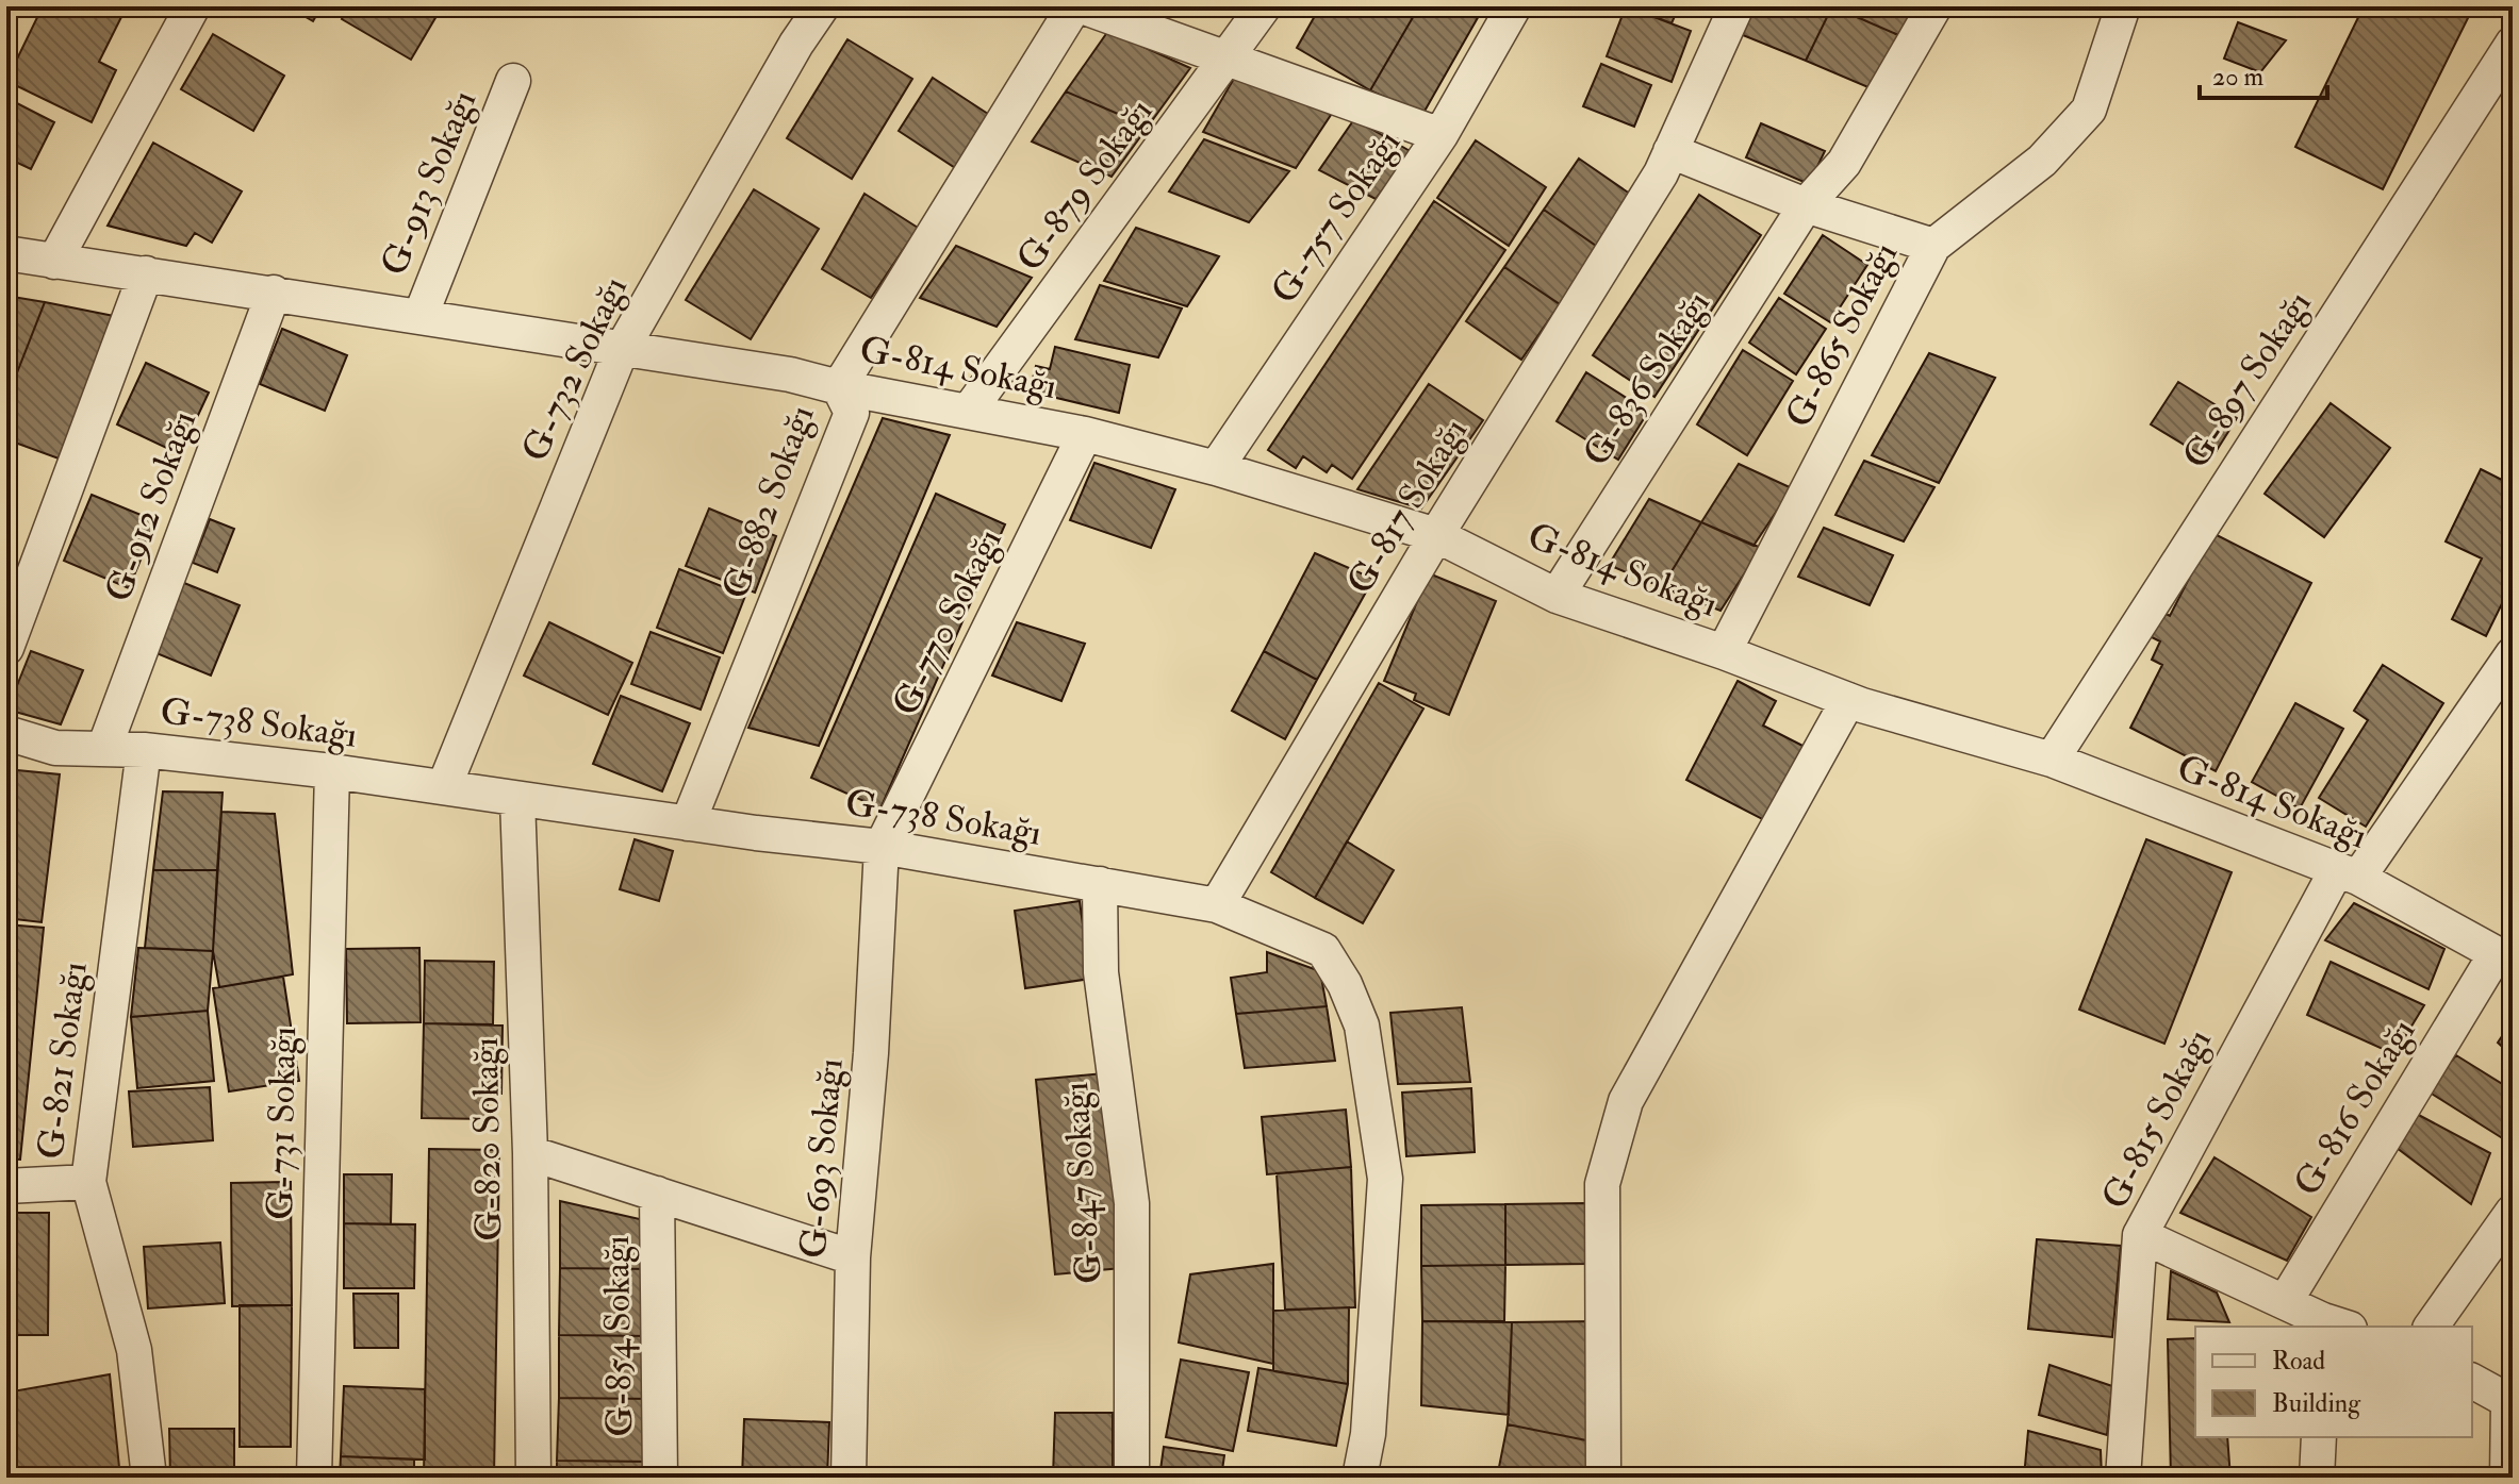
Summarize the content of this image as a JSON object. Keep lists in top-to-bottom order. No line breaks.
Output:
{"streets":{"street":["G-913 Sokağı","G-879 Sokağı","G-757 Sokağı","G-865 Sokağı","G-814 Sokağı","G-732 Sokağı","G-836 Sokağı","G-897 Sokağı","G-882 Sokağı","G-912 Sokağı","G-817 Sokağı","G-770 Sokağı","G-738 Sokağı","G-821 Sokağı","G-816 Sokağı","G-815 Sokağı","G-731 Sokağı","G-820 Sokağı","G-693 Sokağı","G-847 Sokağı","G-854 Sokağı"]},"crossings":[["G-913 Sokağı","G-814 Sokağı"],["G-879 Sokağı","G-814 Sokağı"],["G-757 Sokağı","G-814 Sokağı"],["G-865 Sokağı","G-814 Sokağı"],["G-814 Sokağı","G-732 Sokağı"],["G-814 Sokağı","G-836 Sokağı"],["G-814 Sokağı","G-897 Sokağı"],["G-814 Sokağı","G-882 Sokağı"],["G-814 Sokağı","G-912 Sokağı"],["G-814 Sokağı","G-817 Sokağı"],["G-814 Sokağı","G-770 Sokağı"],["G-814 Sokağı","G-816 Sokağı"],["G-814 Sokağı","G-815 Sokağı"],["G-732 Sokağı","G-738 Sokağı"],["G-882 Sokağı","G-738 Sokağı"],["G-912 Sokağı","G-738 Sokağı"],["G-817 Sokağı","G-738 Sokağı"],["G-770 Sokağı","G-738 Sokağı"],["G-770 Sokağı","G-693 Sokağı"],["G-738 Sokağı","G-821 Sokağı"],["G-738 Sokağı","G-731 Sokağı"],["G-738 Sokağı","G-820 Sokağı"],["G-738 Sokağı","G-693 Sokağı"],["G-738 Sokağı","G-847 Sokağı"]],"legend":["Road","Building"],"scale_bar":"20 m"}
